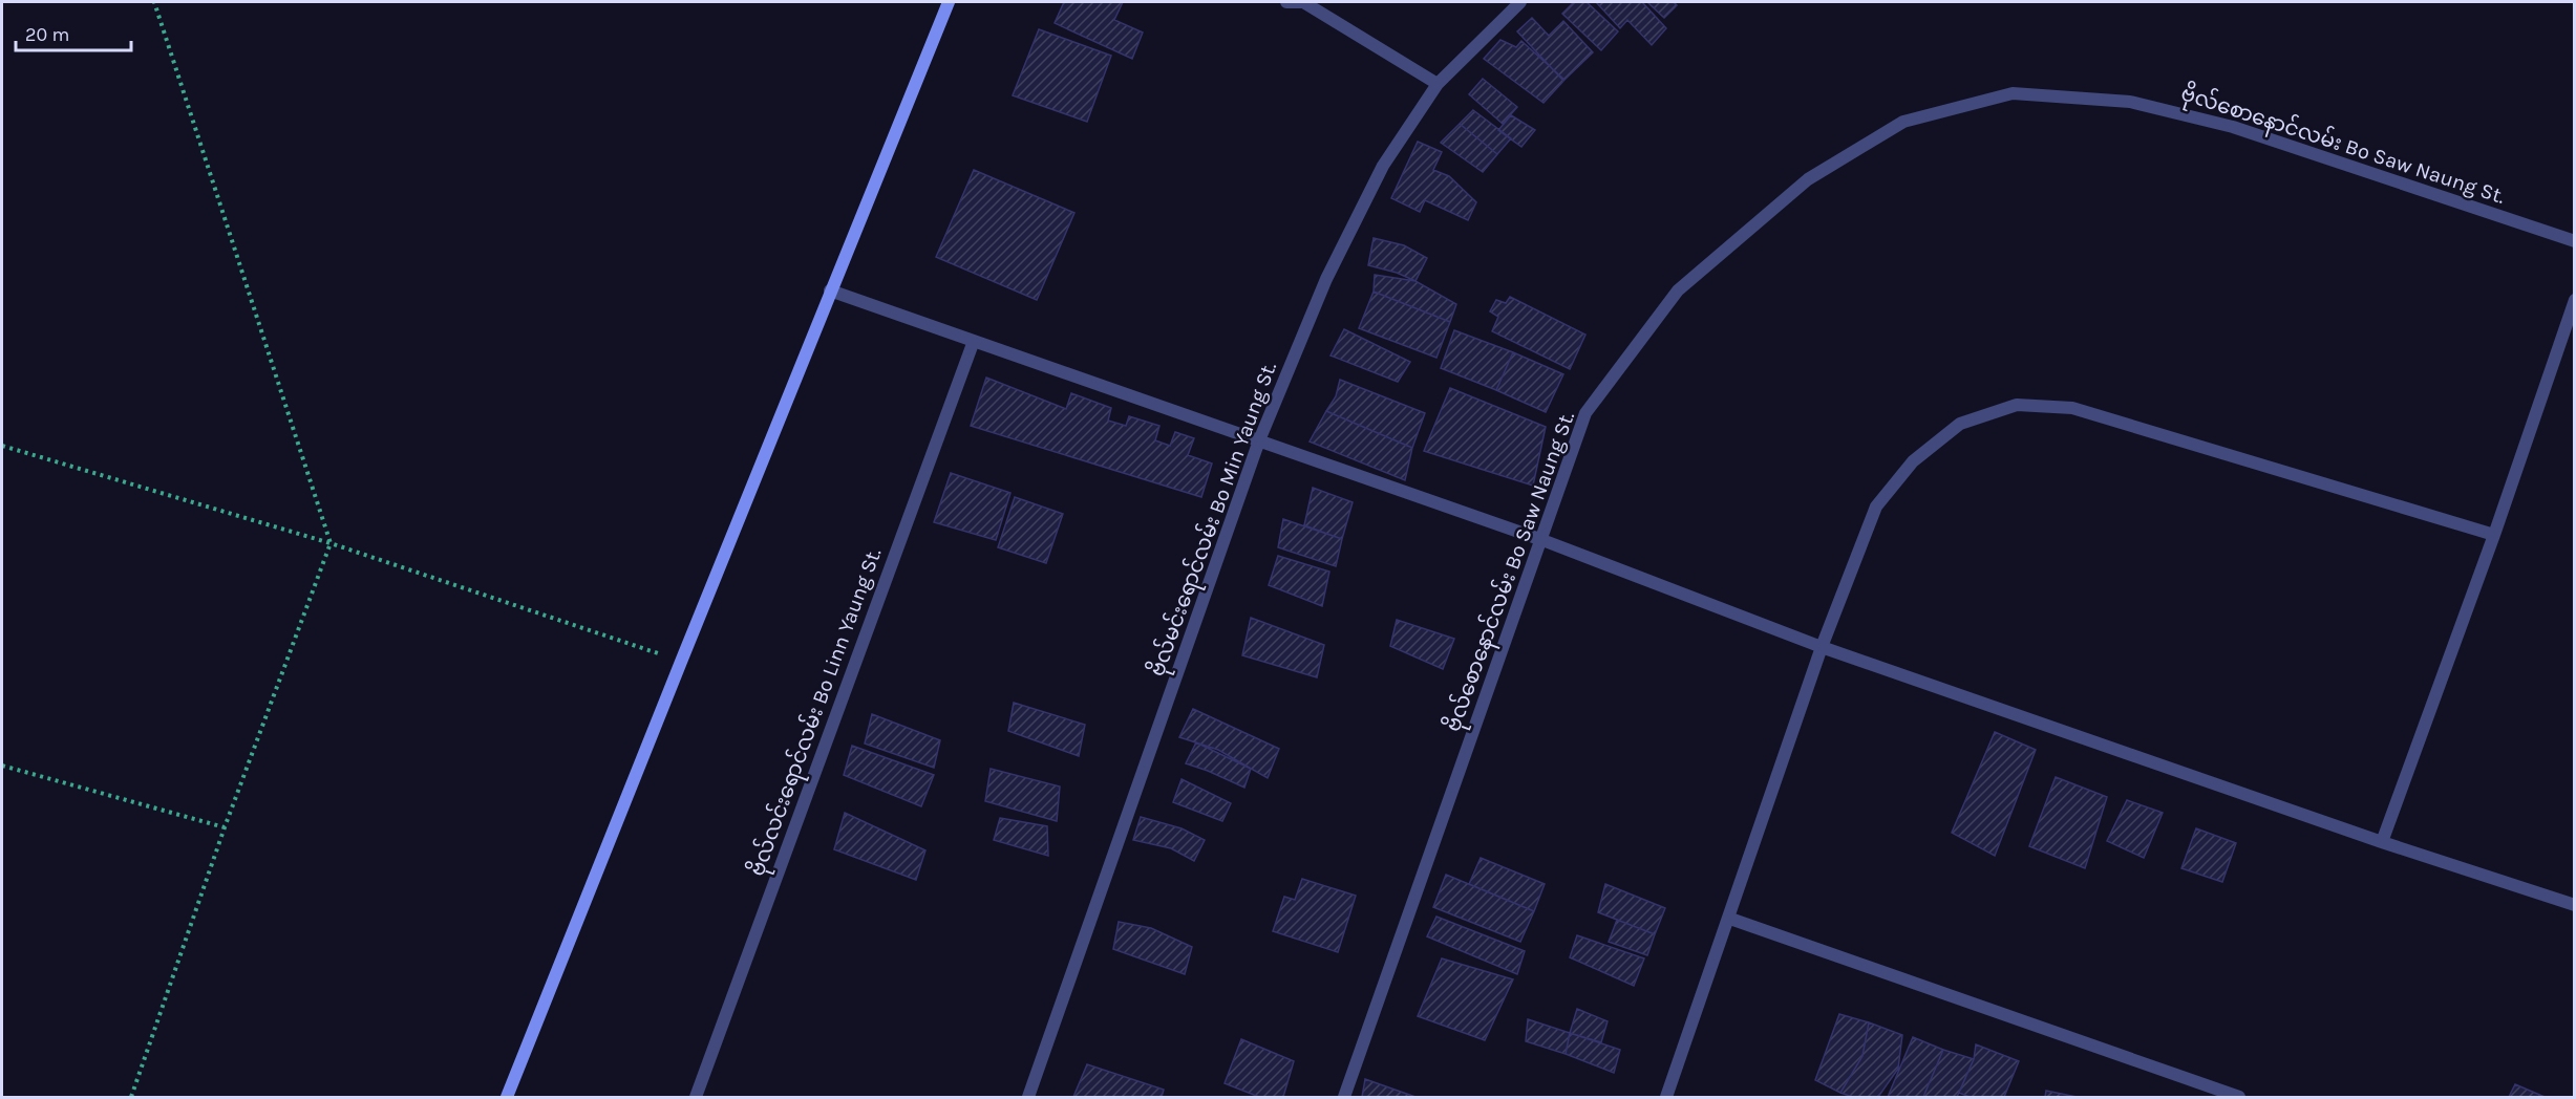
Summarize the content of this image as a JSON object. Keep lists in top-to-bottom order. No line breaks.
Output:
{"streets":{"street":["ဗိုလ်စောနောင်လမ်း Bo Saw Naung St.","ဗိုလ်မင်းရောင်လမ်း Bo Min Yaung St.","ဗိုလ်လင်းရောင်လမ်း Bo Linn Yaung St."]},"scale_bar":"20 m"}
